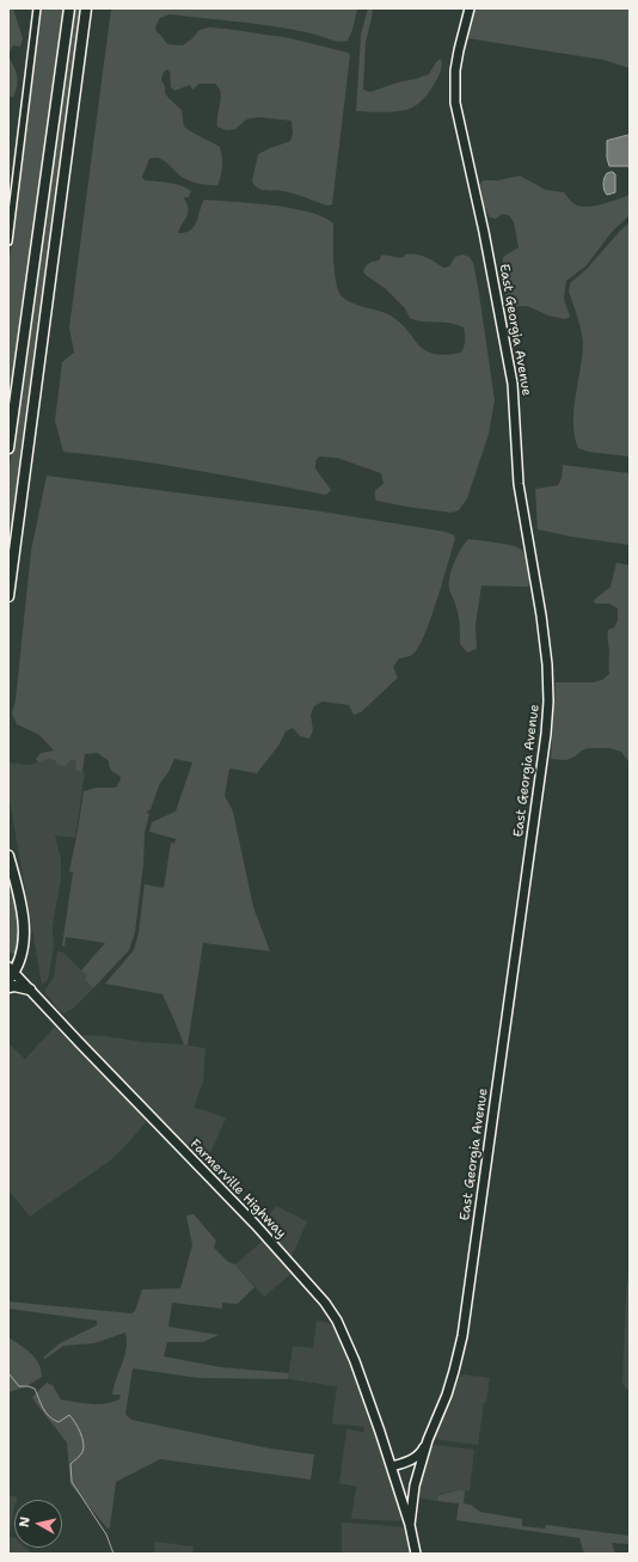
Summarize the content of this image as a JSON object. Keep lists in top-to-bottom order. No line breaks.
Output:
{"streets":{"main road":["East Georgia Avenue","Farmerville Highway"]},"north":"left"}
